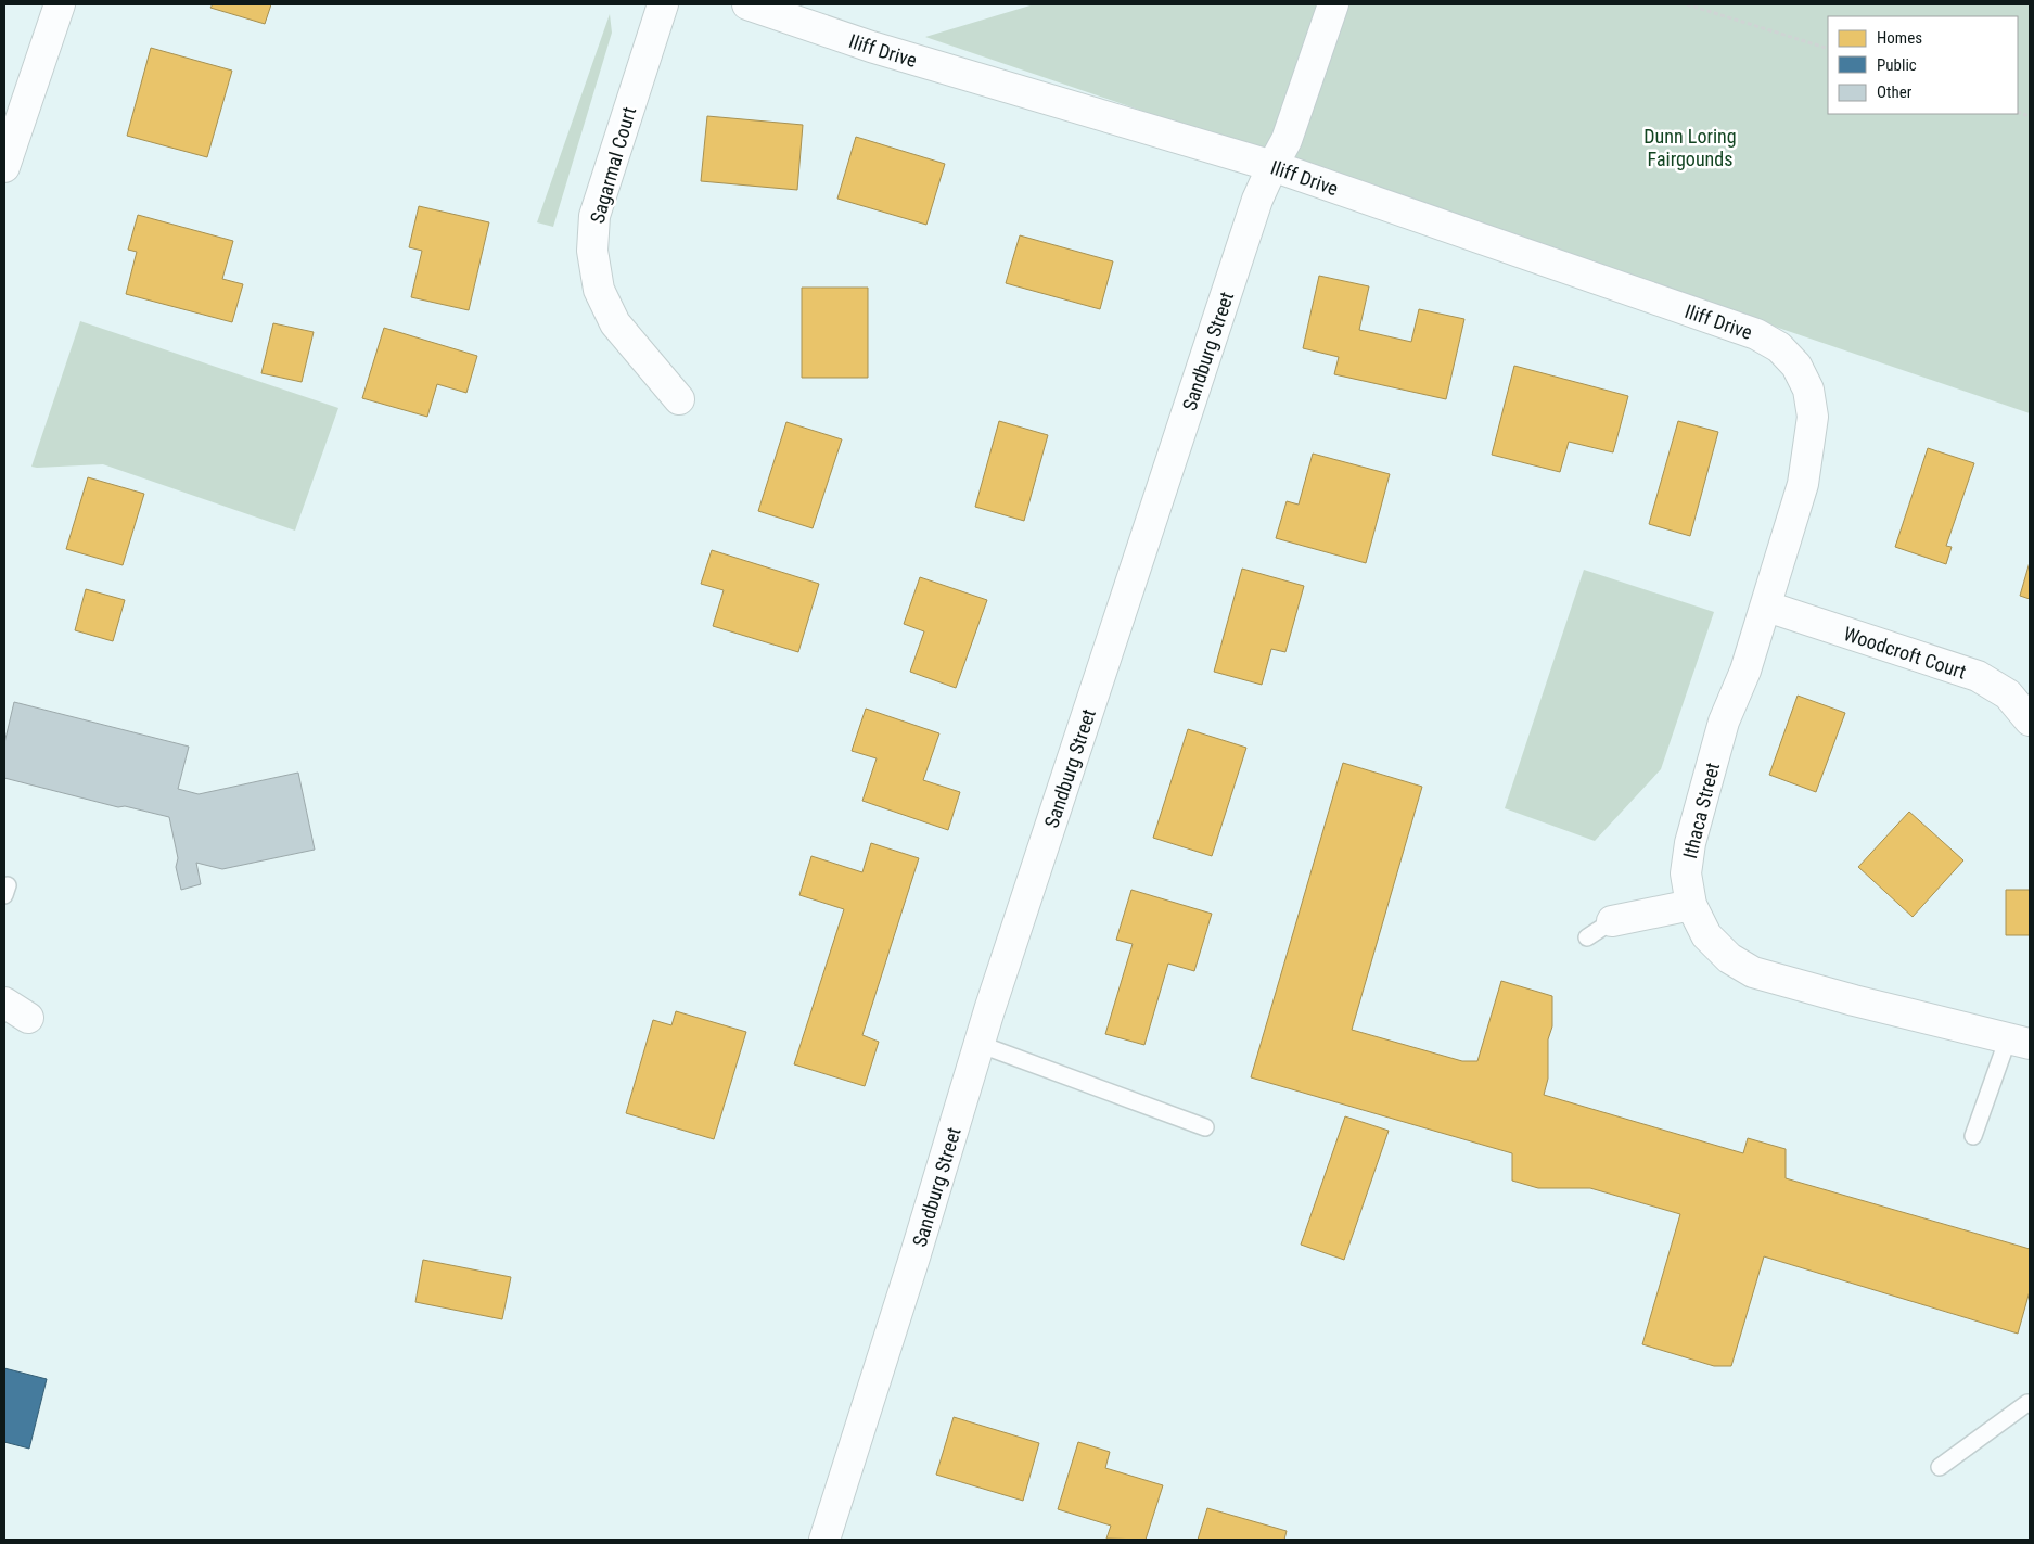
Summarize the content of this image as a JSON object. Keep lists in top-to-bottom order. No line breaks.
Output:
{"streets":{"street":["Iliff Drive","Sagarmal Court","Sandburg Street","Woodcroft Court","Ithaca Street"]},"crossings":[["Iliff Drive","Sandburg Street"],["Iliff Drive","Ithaca Street"],["Woodcroft Court","Ithaca Street"]],"parks":["Dunn Loring Fairgounds"],"legend":["Homes","Public","Other"]}
